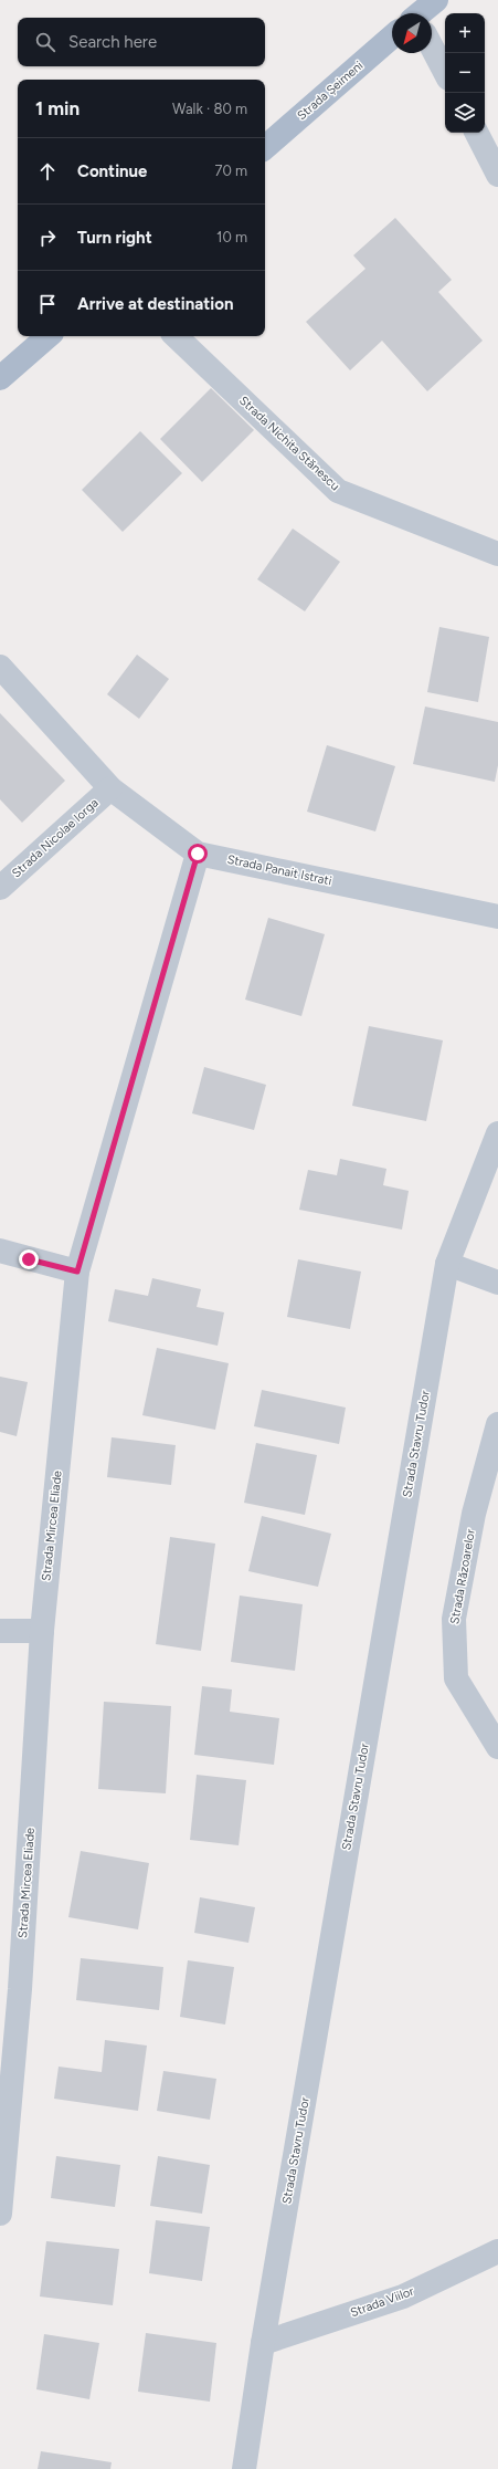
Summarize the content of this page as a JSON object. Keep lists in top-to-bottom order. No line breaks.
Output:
{"streets":{"main road":["Strada Șeimeni"],"street":["Strada Nichita Stănescu","Strada Nicolae Iorga","Strada Panait Istrati","Strada Stavru Tudor","Strada Mircea Eliade","Strada Răzoarelor","Strada Viilor"]},"crossings":[["Strada Nicolae Iorga","Strada Panait Istrati"],["Strada Panait Istrati","Strada Mircea Eliade"],["Strada Stavru Tudor","Strada Viilor"]],"north":"bottom left","page":{"map_buttons":["+","−"],"search":"Search here","heading":["1 min","Walk · 80 m"],"list":[["Continue","70 m"],["Turn right","10 m"],"Arrive at destination"]}}
